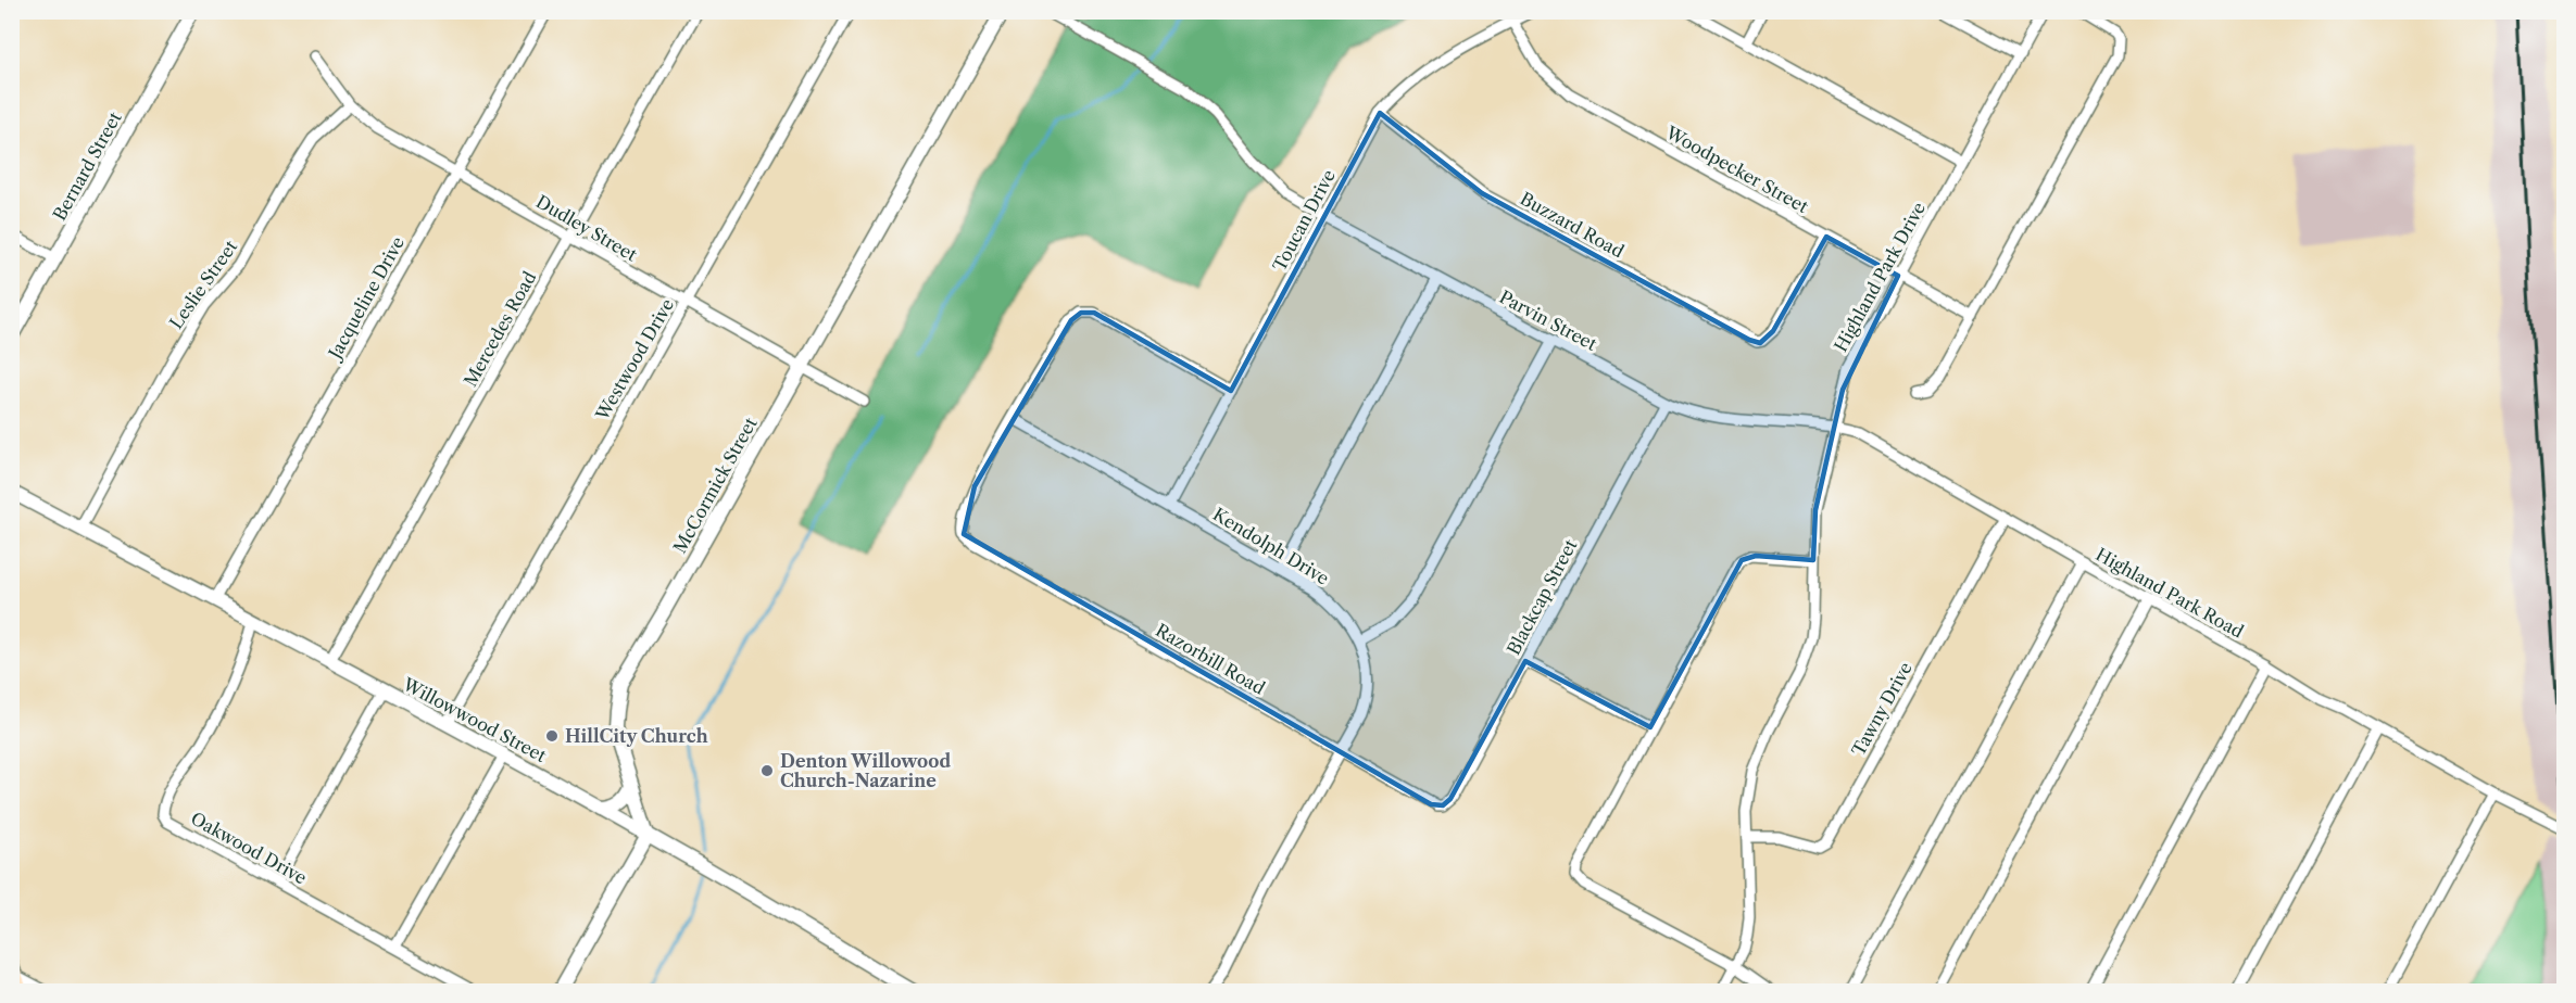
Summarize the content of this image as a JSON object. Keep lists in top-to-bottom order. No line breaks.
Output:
{"streets":{"street":["Bernard Street","Woodpecker Street","Toucan Drive","Buzzard Road","Dudley Street","Highland Park Drive","Leslie Street","Jacqueline Drive","Parvin Street","Mercedes Road","Westwood Drive","McCormick Street","Kendolph Drive","Highland Park Road","Blackcap Street","Razorbill Road","Tawny Drive","Willowwood Street","Oakwood Drive"]},"crossings":[["Woodpecker Street","Toucan Drive"],["Woodpecker Street","Buzzard Road"],["Woodpecker Street","Highland Park Drive"],["Toucan Drive","Buzzard Road"],["Toucan Drive","Parvin Street"],["Toucan Drive","Kendolph Drive"],["Dudley Street","Leslie Street"],["Dudley Street","Jacqueline Drive"],["Dudley Street","Mercedes Road"],["Dudley Street","Westwood Drive"],["Dudley Street","McCormick Street"],["Highland Park Drive","Parvin Street"],["Highland Park Drive","Tawny Drive"],["Leslie Street","Willowwood Street"],["Jacqueline Drive","Willowwood Street"],["Parvin Street","Highland Park Road"],["Parvin Street","Blackcap Street"],["Parvin Street","Tawny Drive"],["Mercedes Road","Willowwood Street"],["Westwood Drive","Willowwood Street"],["McCormick Street","Willowwood Street"],["Kendolph Drive","Razorbill Road"],["Blackcap Street","Razorbill Road"],["Willowwood Street","Oakwood Drive"]],"places":["HillCity Church","Denton Willowood Church-Nazarine"]}
